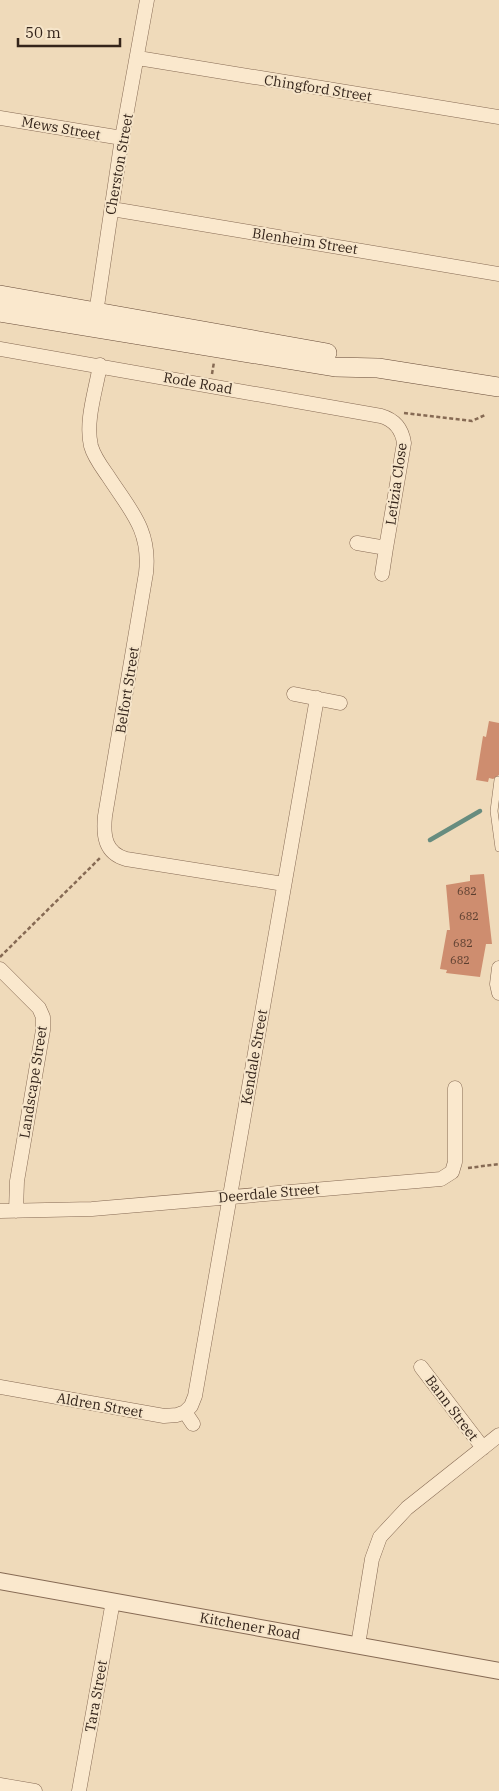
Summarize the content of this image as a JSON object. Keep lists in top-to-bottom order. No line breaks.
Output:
{"streets":{"street":["Chingford Street","Mews Street","Cherston Street","Blenheim Street","Rode Road","Letizia Close","Belfort Street","Kendale Street","Landscape Street","Deerdale Street","Aldren Street","Bann Street","Kitchener Road","Tara Street"]},"crossings":[["Chingford Street","Cherston Street"],["Mews Street","Cherston Street"],["Cherston Street","Blenheim Street"],["Rode Road","Letizia Close"],["Rode Road","Belfort Street"],["Kendale Street","Deerdale Street"],["Kendale Street","Aldren Street"],["Landscape Street","Deerdale Street"],["Kitchener Road","Tara Street"]],"house_numbers":["682","682","682","682"],"scale_bar":"50 m"}
